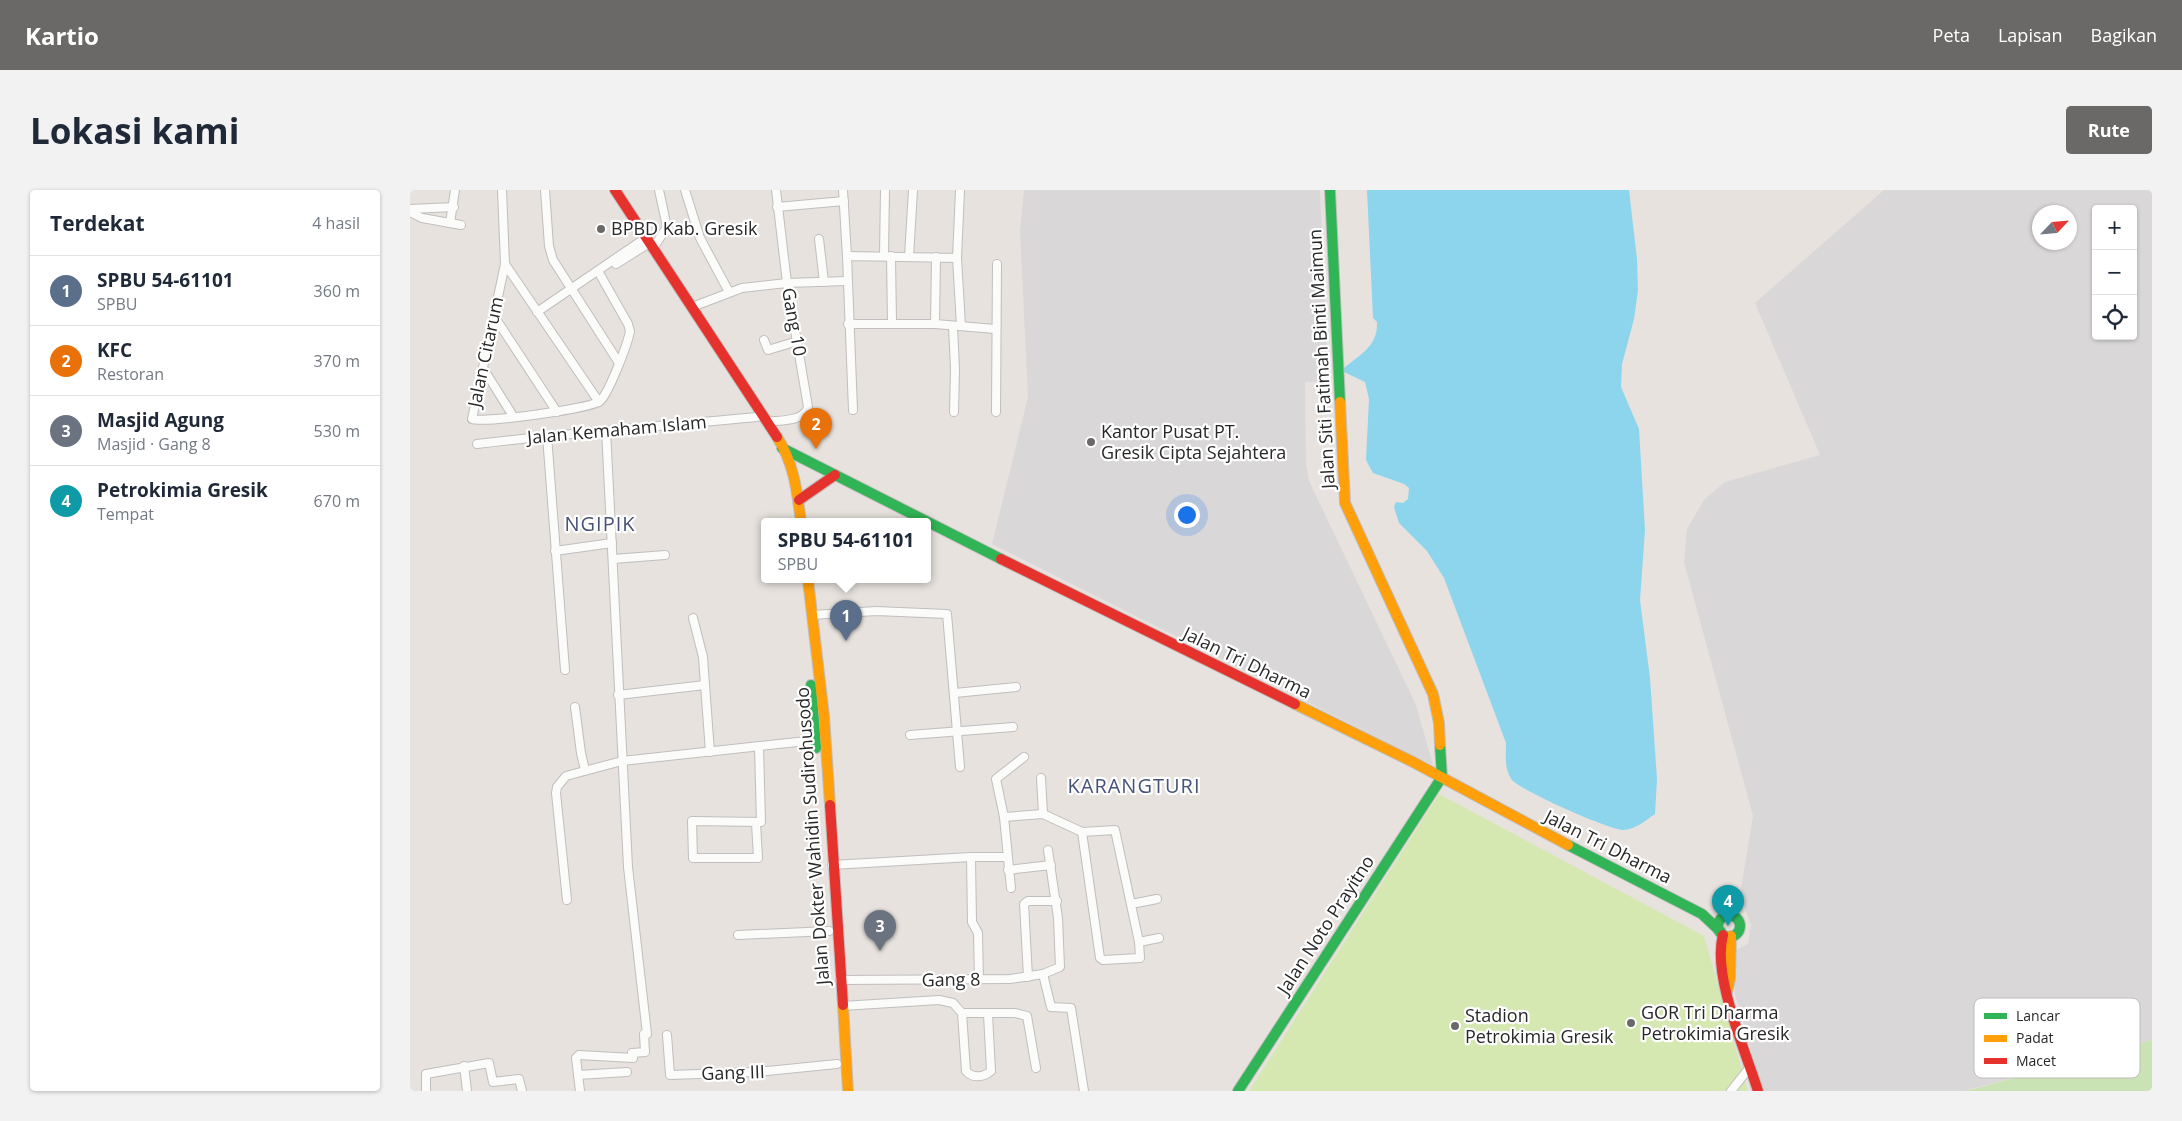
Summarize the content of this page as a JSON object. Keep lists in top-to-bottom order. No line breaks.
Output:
{"streets":{"main road":["Jalan Siti Fatimah Binti Maimun","Jalan Tri Dharma","Jalan Dokter Wahidin Sudirohusodo","Jalan Noto Prayitno"],"street":["Gang 10","Jalan Citarum","Jalan Kemaham Islam","Gang 8","Gang III"]},"crossings":[["Gang 10","Jalan Kemaham Islam"],["Jalan Siti Fatimah Binti Maimun","Jalan Tri Dharma"],["Jalan Siti Fatimah Binti Maimun","Jalan Noto Prayitno"],["Jalan Tri Dharma","Jalan Noto Prayitno"],["Jalan Dokter Wahidin Sudirohusodo","Gang 8"],["Jalan Dokter Wahidin Sudirohusodo","Gang III"]],"districts":["NGIPIK","KARANGTURI"],"places":["BPBD Kab. Gresik","Kantor Pusat PT. Gresik Cipta Sejahtera","GOR Tri Dharma Petrokimia Gresik","Stadion Petrokimia Gresik"],"legend":["Lancar","Padat","Macet"],"north":"top right","page":{"header":"Kartio","nav":["Peta","Lapisan","Bagikan"],"buttons":"Rute","title":"Lokasi kami","heading":["Terdekat","4 hasil"],"map_buttons":["+","−"],"list":[{"mark":"1","name":"SPBU 54-61101","note":"SPBU","value":"360 m"},{"mark":"2","name":"KFC","note":"Restoran","value":"370 m"},{"mark":"3","name":"Masjid Agung","note":"Masjid · Gang 8","value":"530 m"},{"mark":"4","name":"Petrokimia Gresik","note":"Tempat","value":"670 m"}],"pins":["2","1","4","3"],"popup":["SPBU 54-61101","SPBU"]}}
